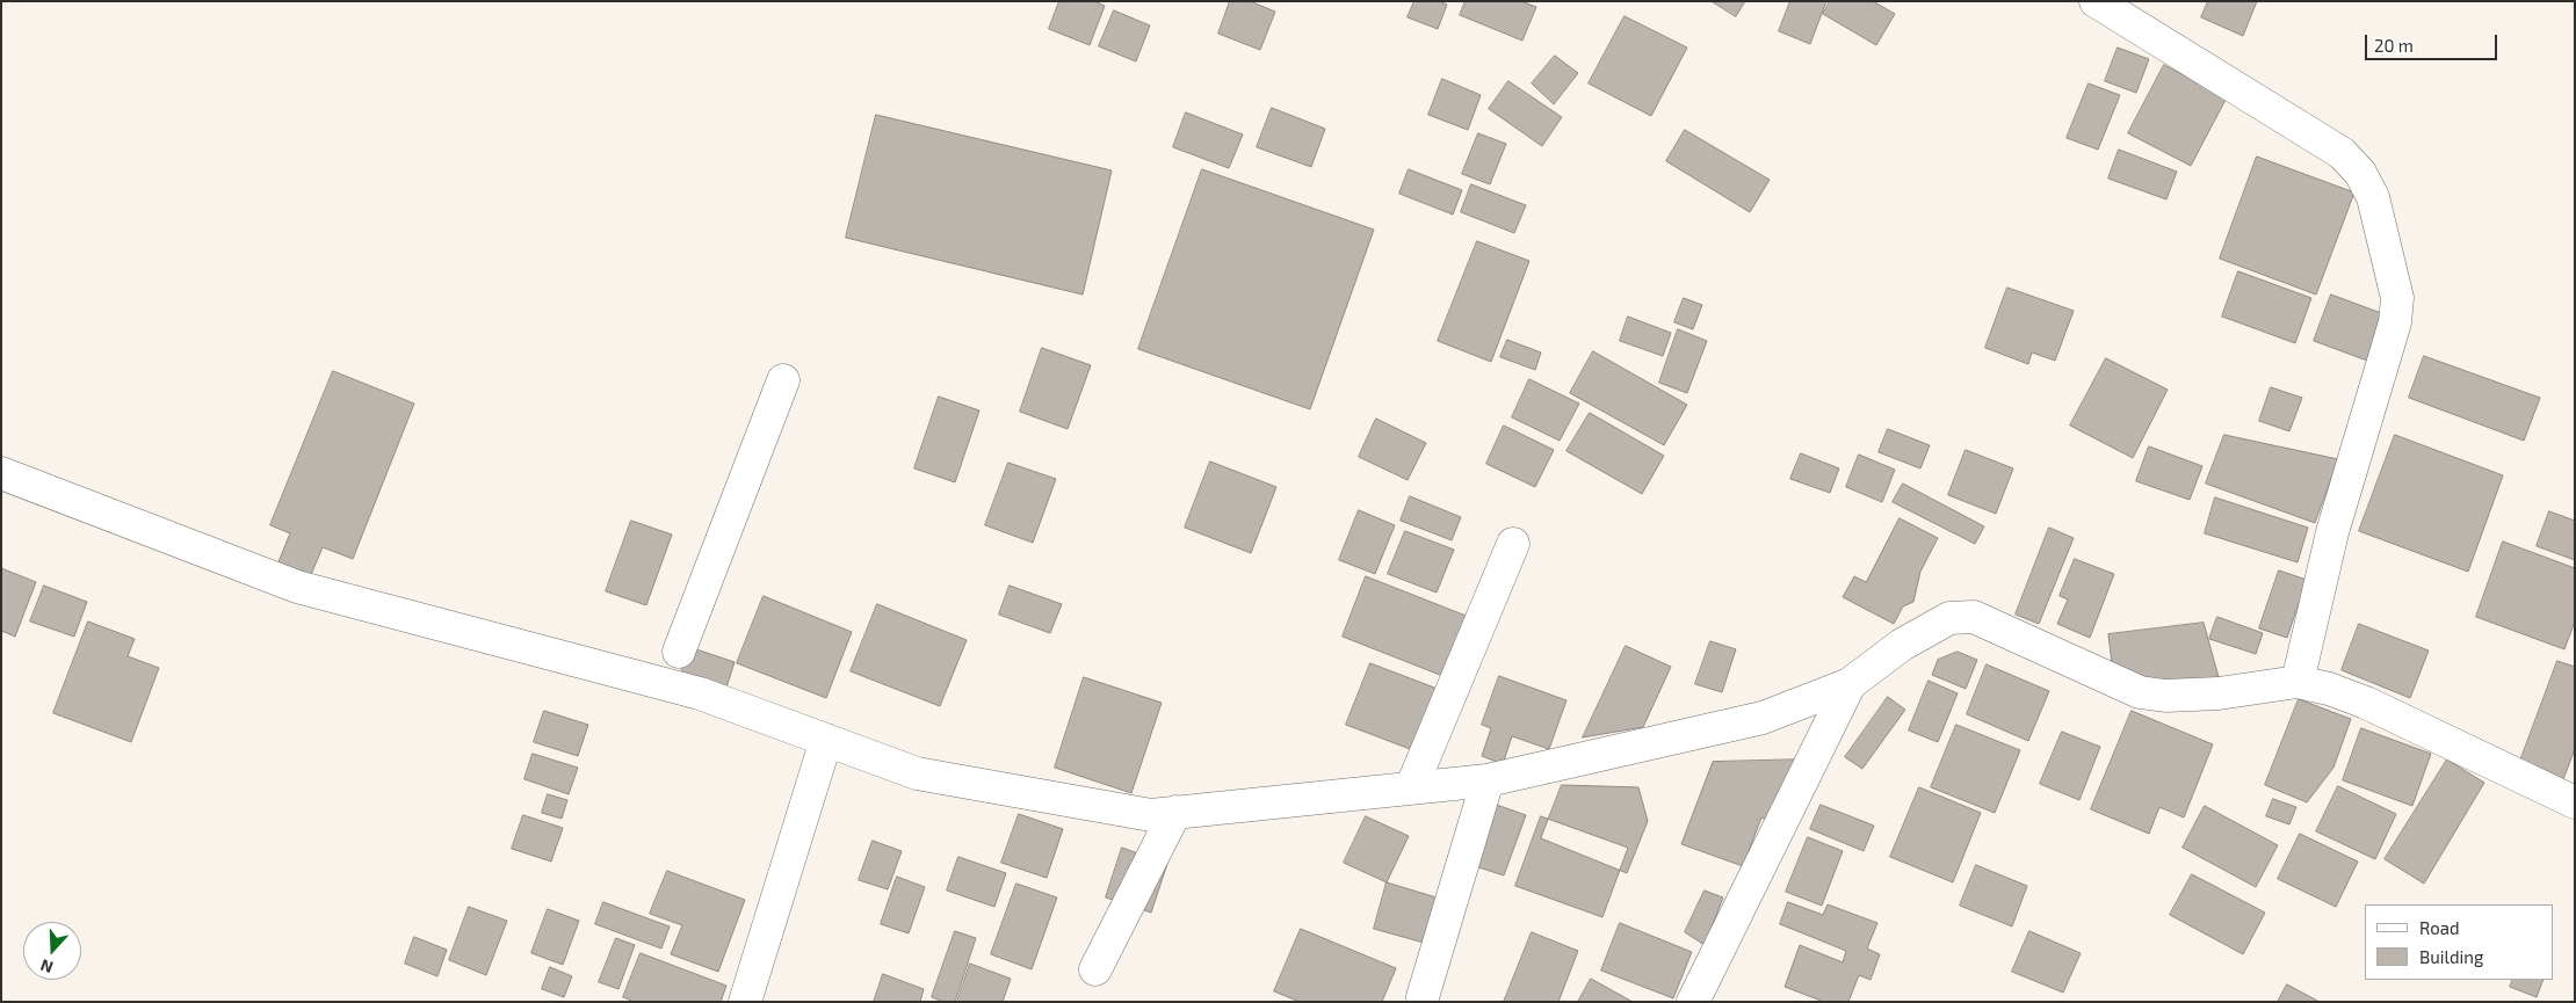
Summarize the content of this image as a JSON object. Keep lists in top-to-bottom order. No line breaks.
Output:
{"legend":["Road","Building"],"scale_bar":"20 m","north":"bottom"}
